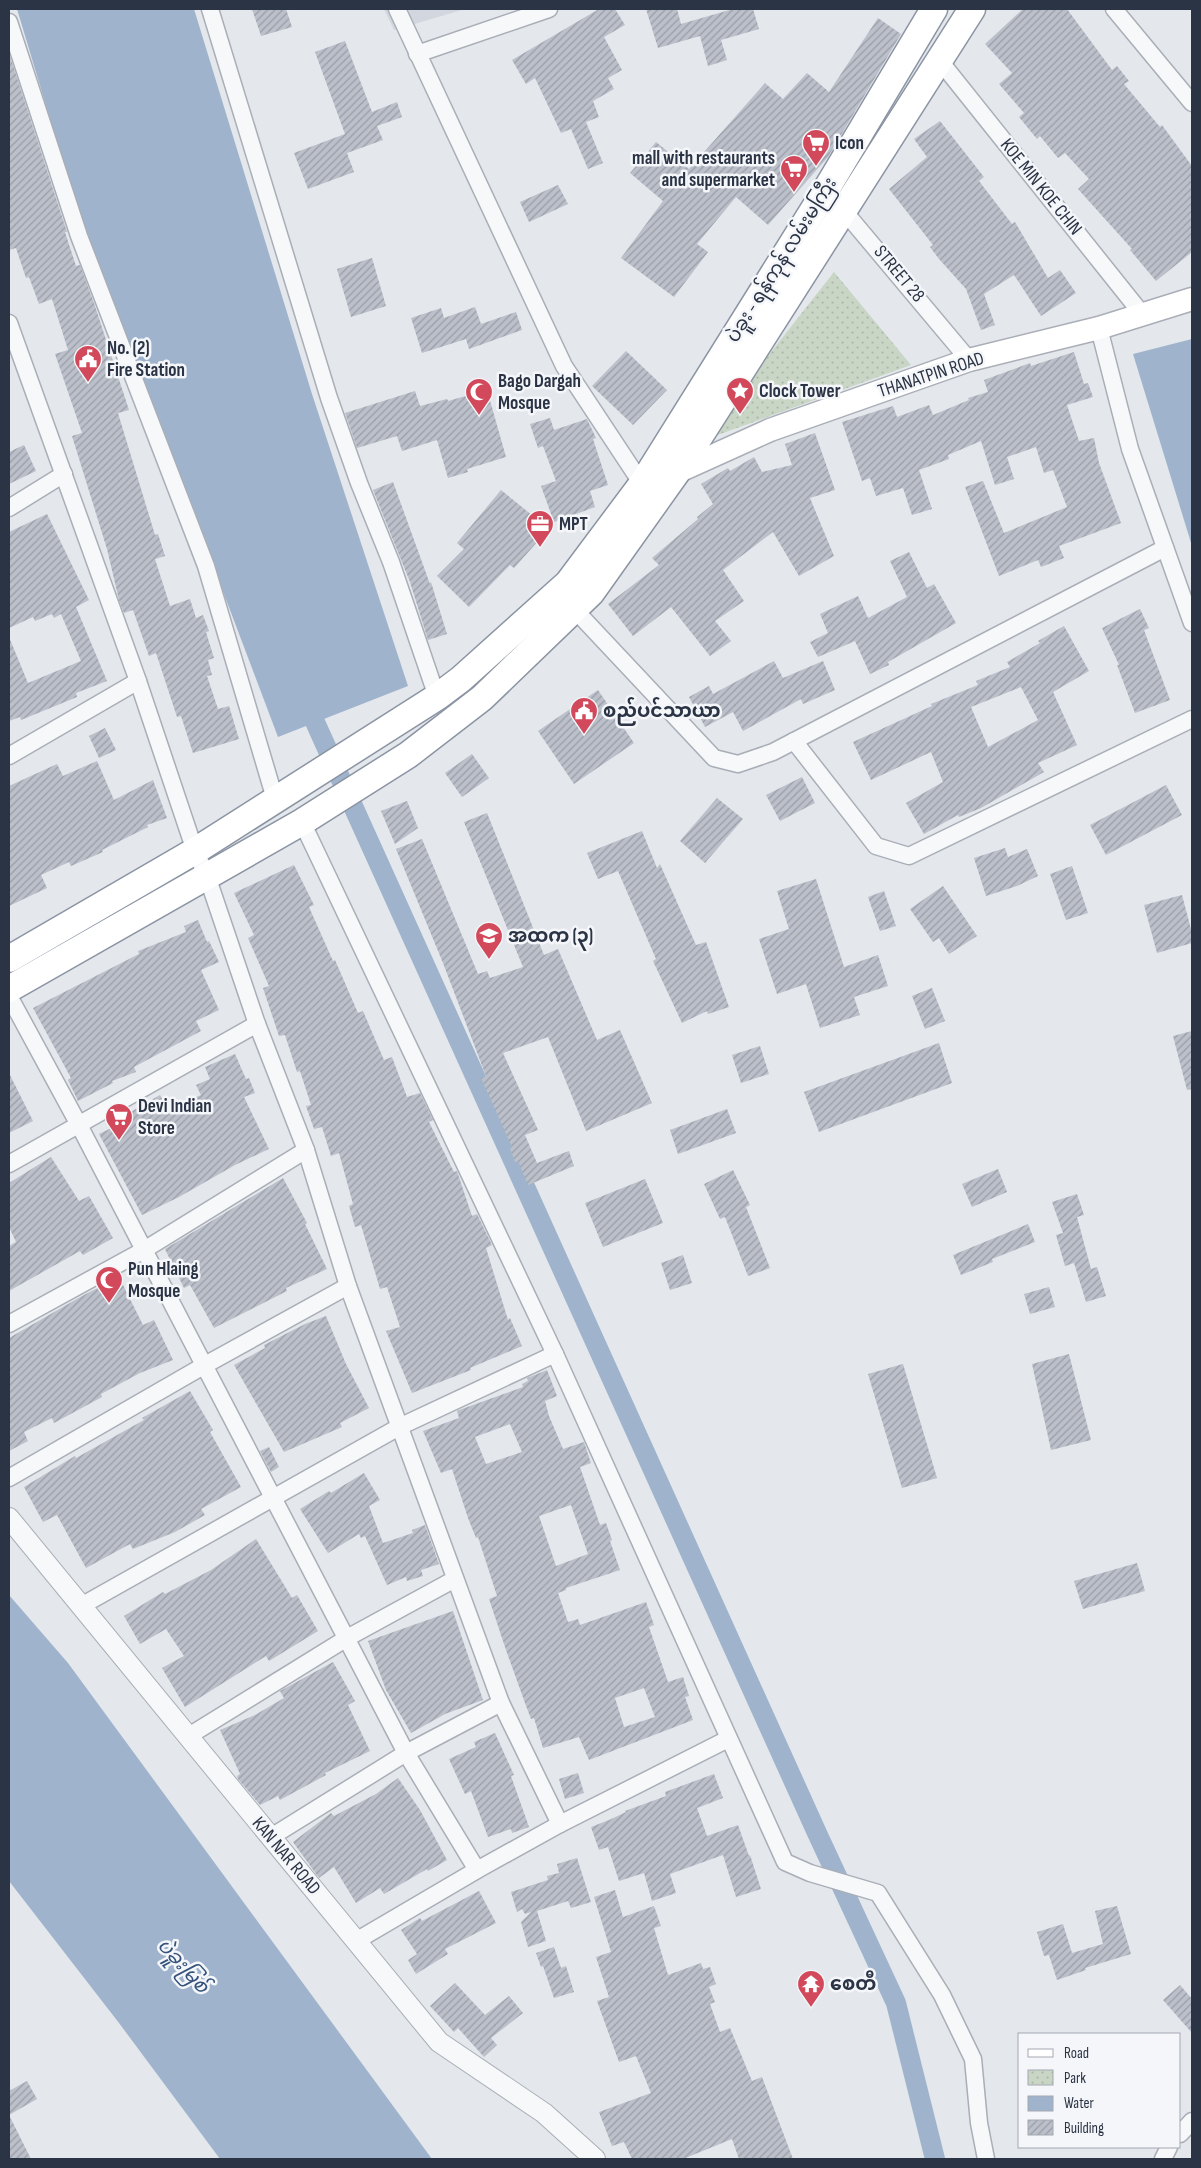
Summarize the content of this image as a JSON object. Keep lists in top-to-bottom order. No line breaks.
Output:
{"streets":{"highway":["ပဲခူး - ရန်ကုန် လမ်းမကြီး"],"main road":["THANATPIN ROAD"],"street":["KOE MIN KOE CHIN","STREET 28","KAN NAR ROAD"]},"crossings":[["KOE MIN KOE CHIN","ပဲခူး - ရန်ကုန် လမ်းမကြီး"],["KOE MIN KOE CHIN","THANATPIN ROAD"],["ပဲခူး - ရန်ကုန် လမ်းမကြီး","STREET 28"],["ပဲခူး - ရန်ကုန် လမ်းမကြီး","THANATPIN ROAD"],["STREET 28","THANATPIN ROAD"]],"water":["ပဲခူးမြစ်"],"places":{"supermarket":["Icon","mall with restaurants and supermarket","Devi Indian Store"],"public building":["No. (2) Fire Station","စည်ပင်သာယာ"],"place":["Clock Tower"],"mosque":["Bago Dargah Mosque","Pun Hlaing Mosque"],"office":["MPT"],"school or university":["အထက (၃)"],"temple":["စေတီ"]},"legend":["Road","Park","Water","Building"]}
